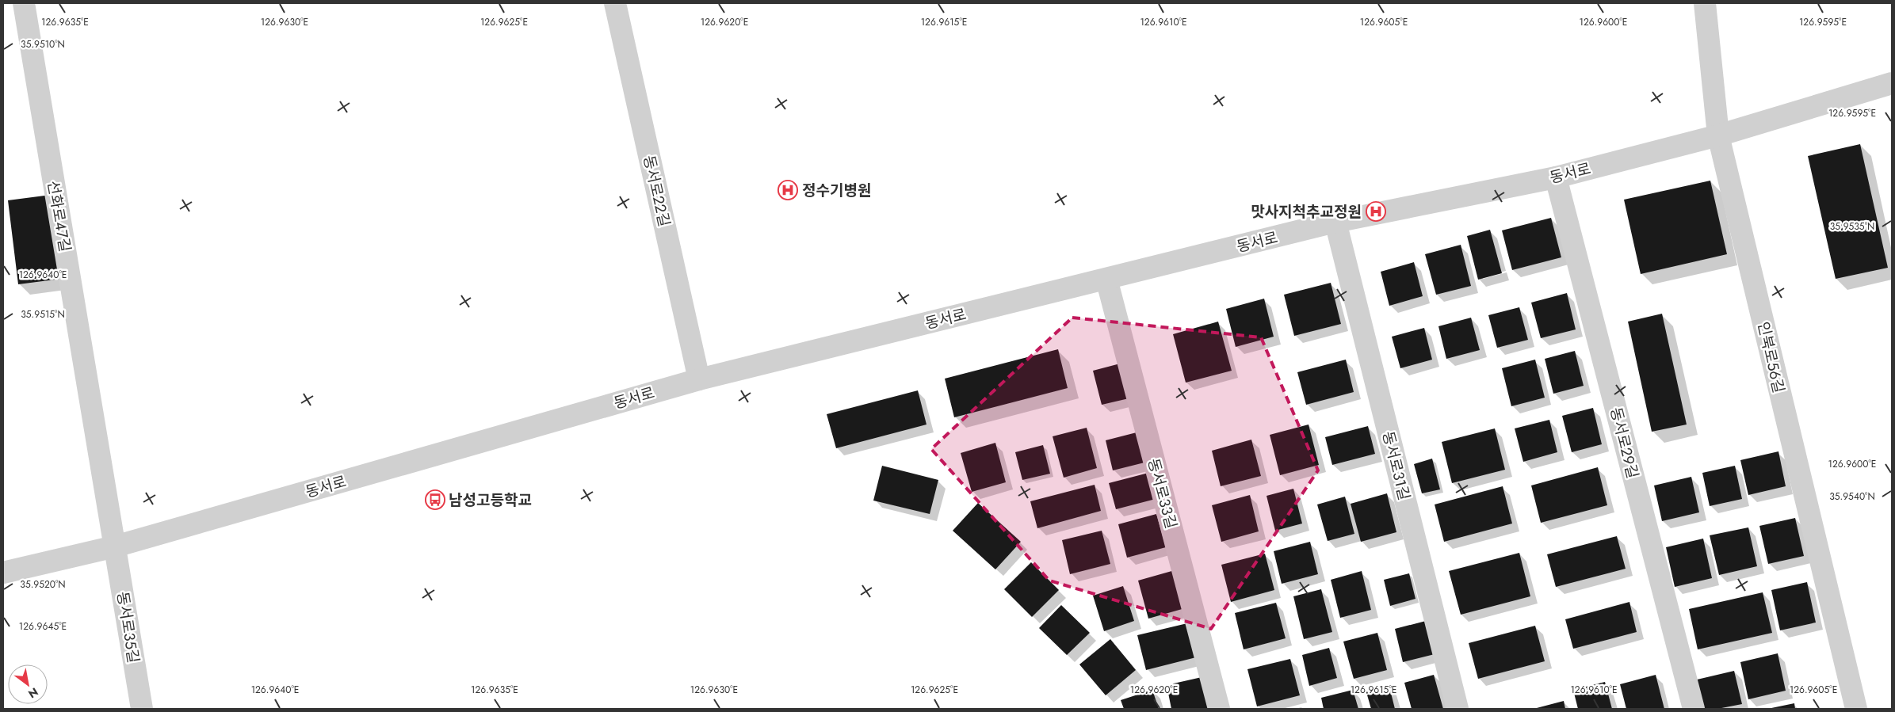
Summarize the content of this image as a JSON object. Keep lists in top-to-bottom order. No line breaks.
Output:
{"streets":{"street":["동서로","동서로22길","선화로47길","인북로56길","동서로29길","동서로31길","동서로33길","동서로35길"]},"crossings":[["동서로","동서로22길"],["동서로","선화로47길"],["동서로","인북로56길"],["동서로","동서로29길"],["동서로","동서로31길"],["동서로","동서로33길"],["동서로","동서로35길"],["선화로47길","동서로35길"]],"places":{"hospital":["정수기병원","맛사지척추교정원"],"bus stop":["남성고등학교"]},"north":"bottom right","coordinates":["126.9635°E","126.9630°E","126.9625°E","126.9620°E","126.9615°E","126.9610°E","126.9605°E","126.9600°E","126.9595°E","35.9510°N","35.9535°N","126.9640°E","35.9515°N","35.9540°N","35.9520°N","126.9645°E"]}
